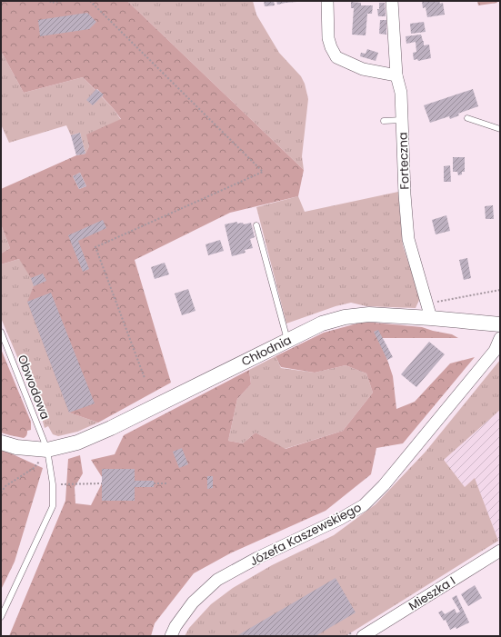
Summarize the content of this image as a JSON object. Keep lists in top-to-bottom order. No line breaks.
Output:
{"streets":{"street":["Forteczna","Chłodnia","Józefa Kaszewskiego","Mieszka I"],"lane":["Obwodowa"]},"crossings":[["Forteczna","Chłodnia"],["Chłodnia","Obwodowa"]]}
